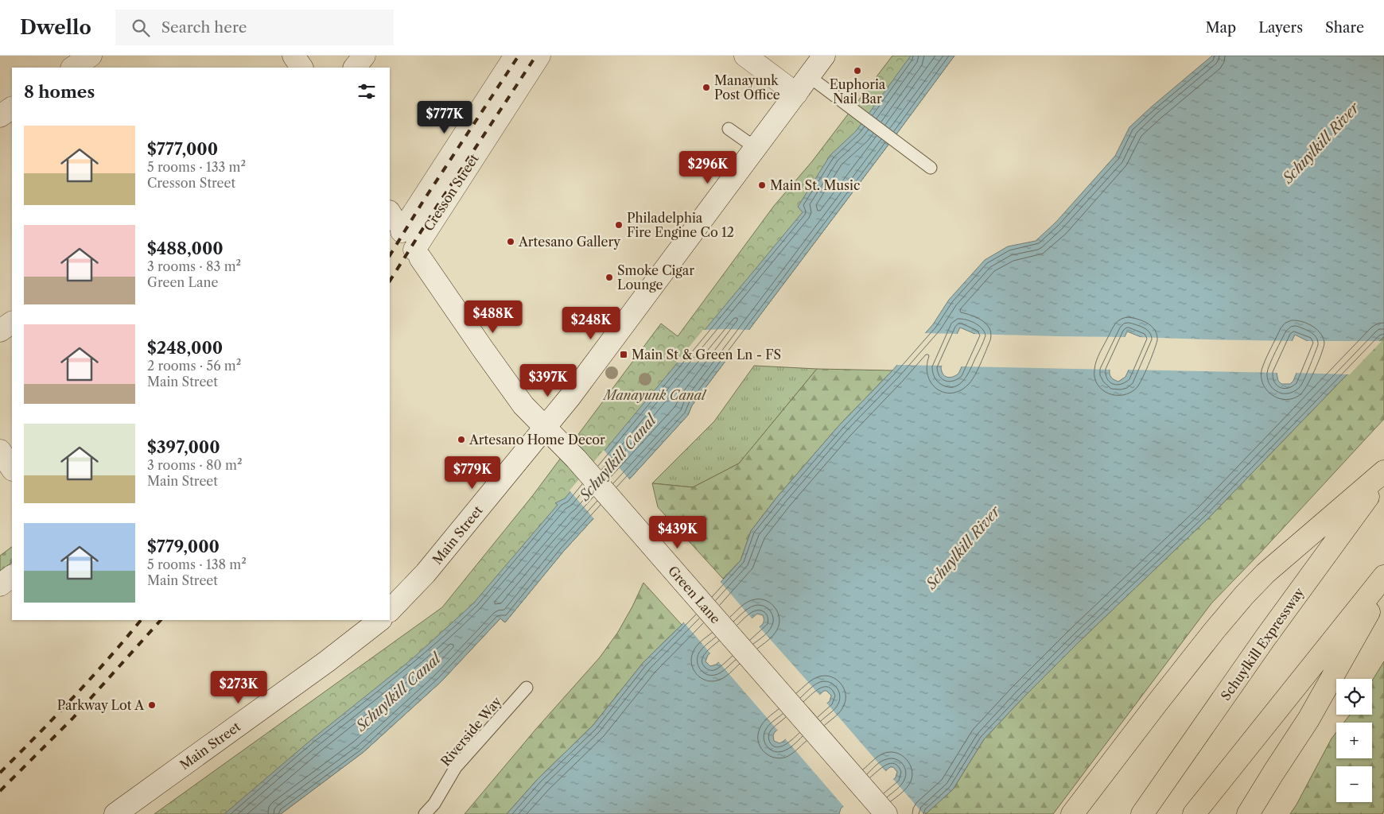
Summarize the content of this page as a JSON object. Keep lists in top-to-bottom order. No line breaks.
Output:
{"streets":{"highway":["Schuylkill Expressway"],"main road":["Cresson Street","Main Street","Green Lane"],"lane":["Riverside Way"]},"crossings":[["Cresson Street","Green Lane"],["Main Street","Green Lane"]],"water":["Schuylkill River","Schuylkill Canal"],"parks":["Manayunk Canal"],"places":{"other":["Euphoria Nail Bar","Manayunk Post Office","Main St. Music","Philadelphia Fire Engine Co 12","Artesano Gallery","Smoke Cigar Lounge","Artesano Home Decor","Parkway Lot A"],"transit":["Main St & Green Ln - FS"]},"page":{"header":"Dwello","search":"Search here","nav":["Map","Layers","Share"],"heading":"8 homes","price":["$777K","$296K","$488K","$248K","$397K","$779K","$439K","$273K"],"list":[{"name":"$777,000","note":"5 rooms · 133 m² · Cresson Street"},{"name":"$488,000","note":"3 rooms · 83 m² · Green Lane"},{"name":"$248,000","note":"2 rooms · 56 m² · Main Street"},{"name":"$397,000","note":"3 rooms · 80 m² · Main Street"},{"name":"$779,000","note":"5 rooms · 138 m² · Main Street"}],"map_buttons":["+","−"]}}
